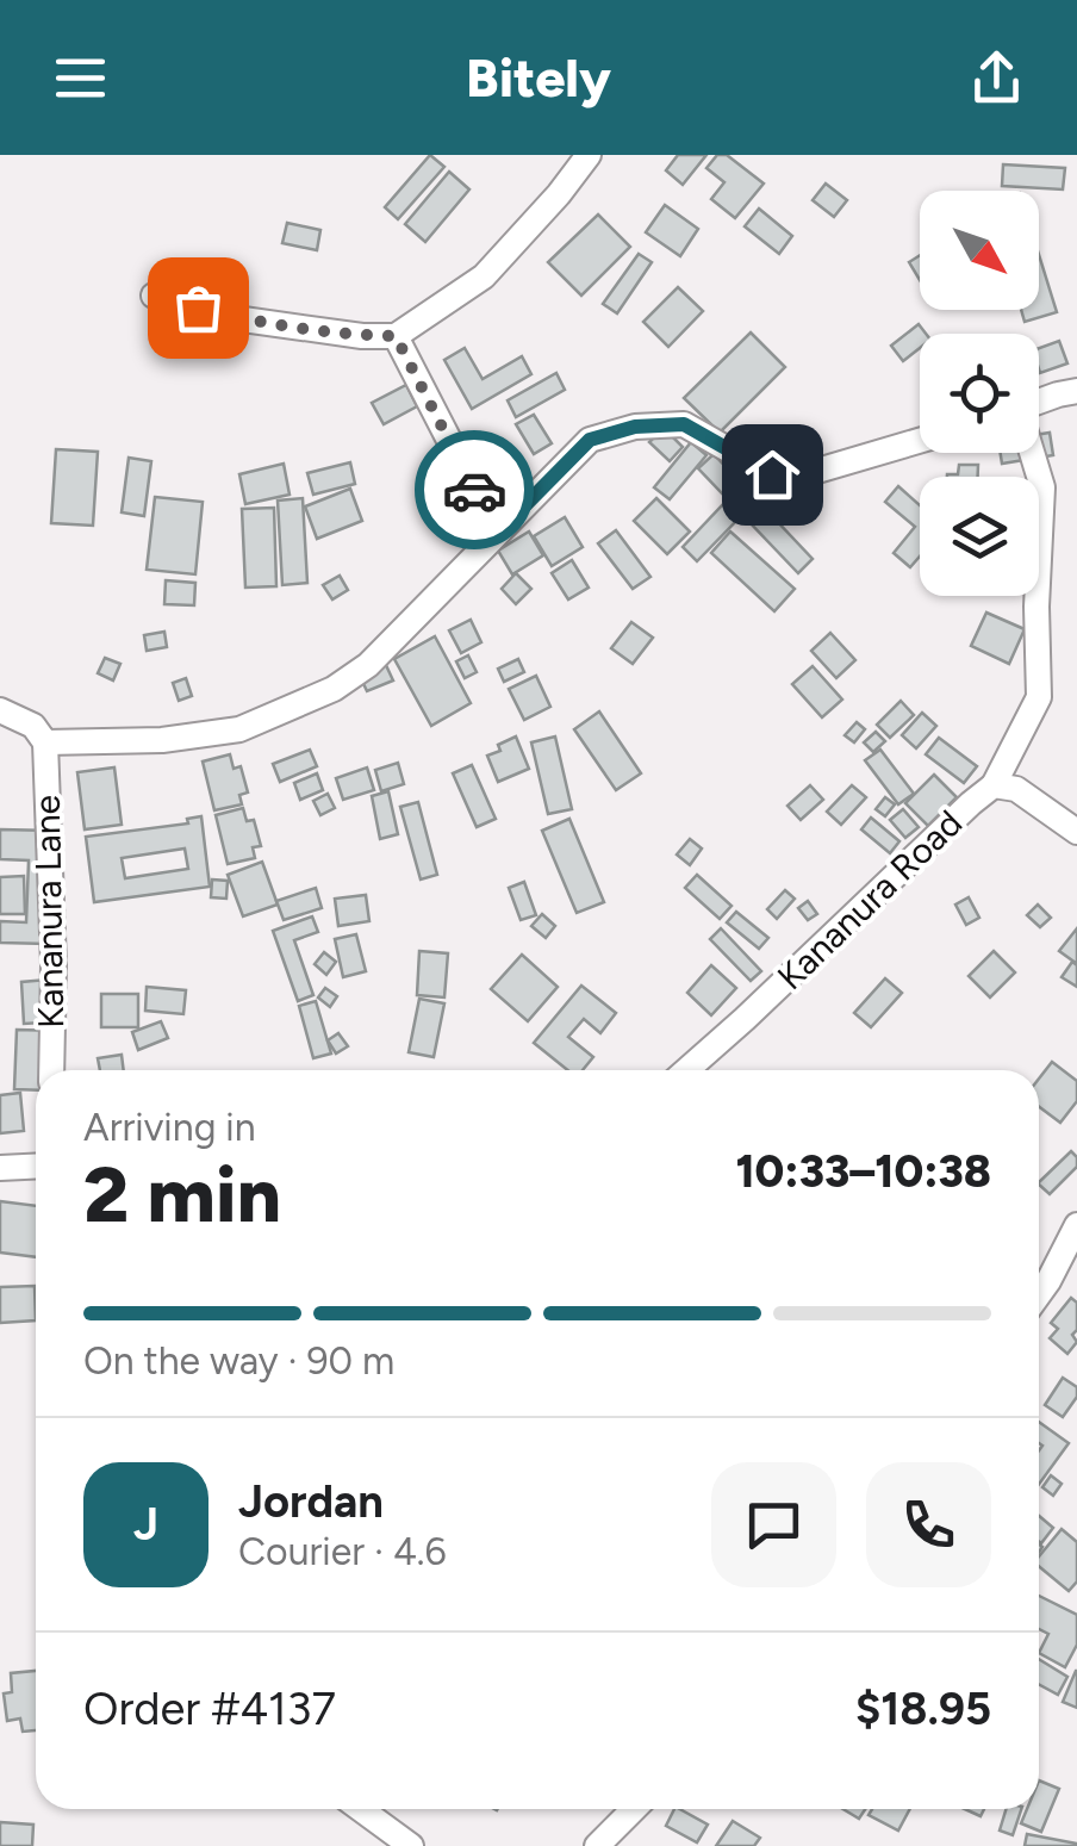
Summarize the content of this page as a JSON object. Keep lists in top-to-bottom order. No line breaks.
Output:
{"streets":{"street":["Kananura Road","Kananura Lane"]},"north":"bottom right","page":{"header":"Bitely","heading":["2 min","Arriving in","10:33–10:38"],"panel":["Jordan","Courier · 4.6","Order #4137","$18.95"],"bar":"On the way · 90 m","round":"J"}}
